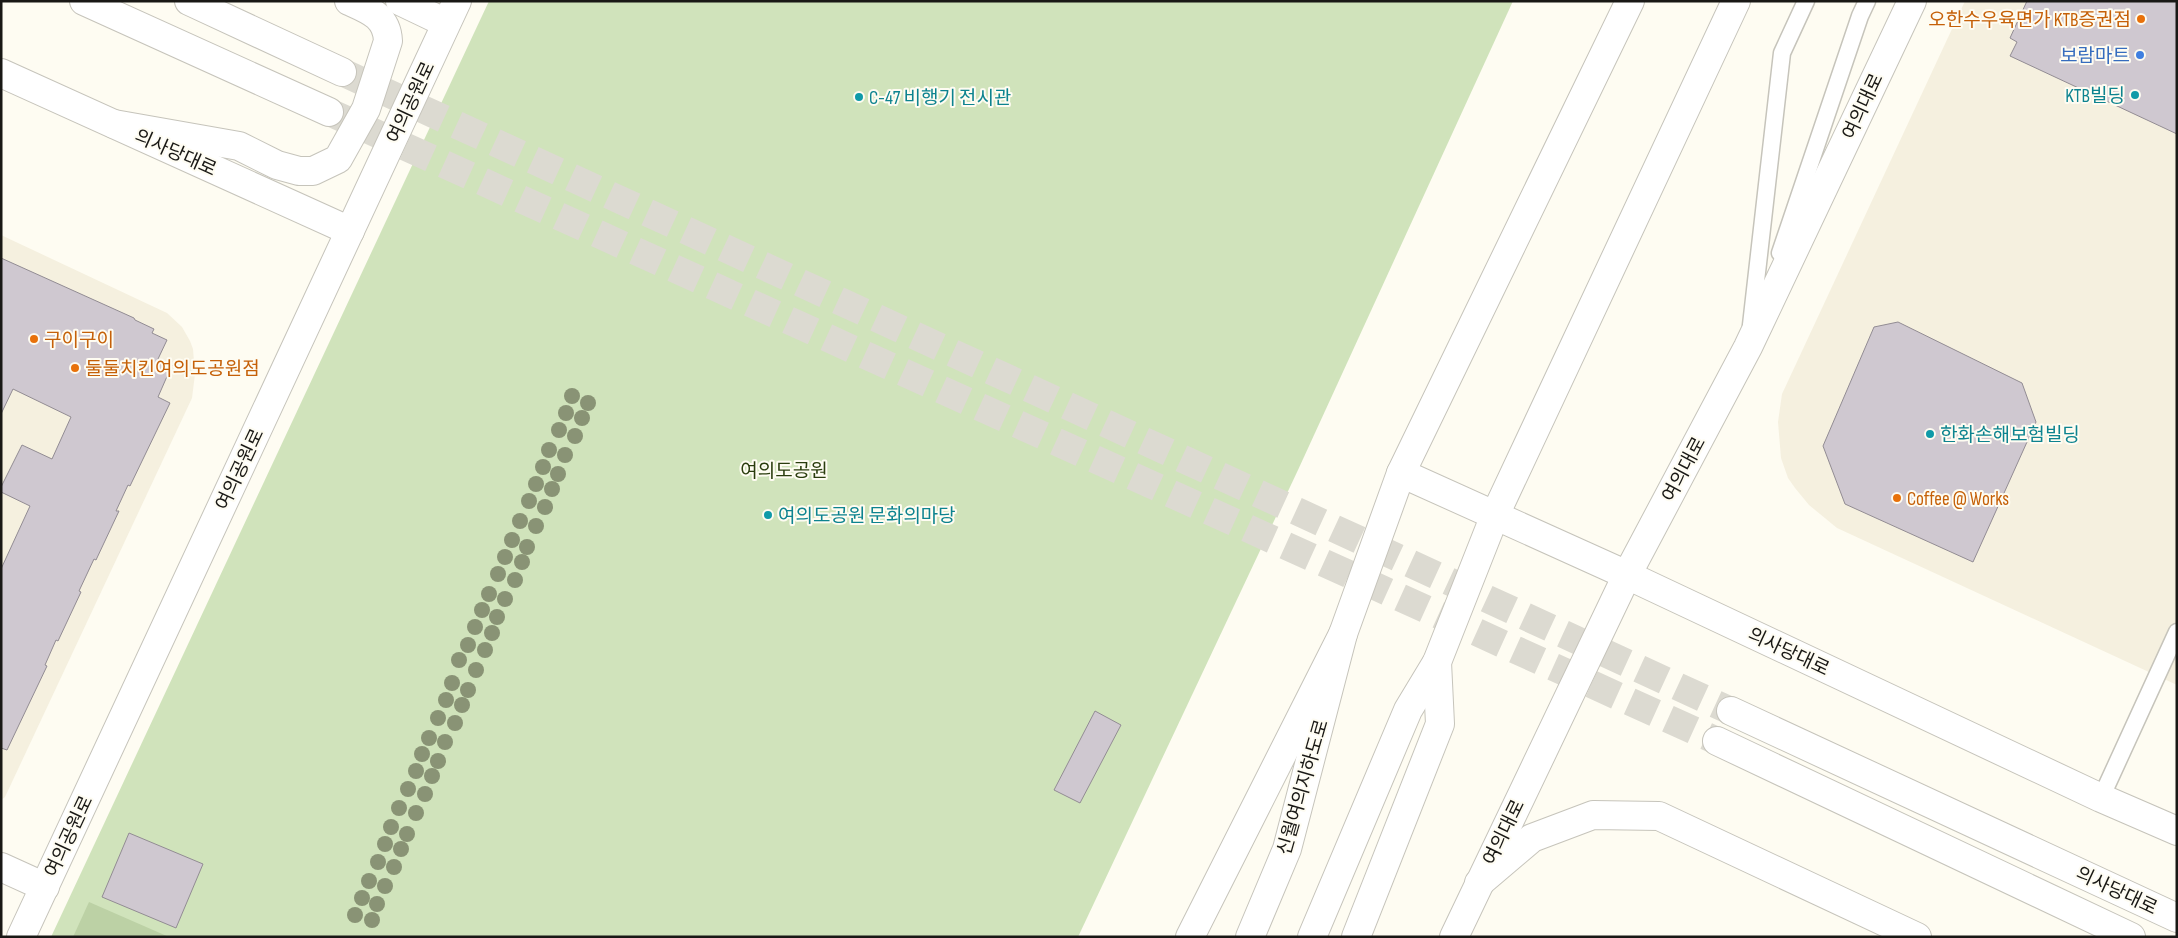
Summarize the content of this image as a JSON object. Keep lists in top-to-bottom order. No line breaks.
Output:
{"streets":{"main road":["여의공원로","여의대로","의사당대로","신월여의지하도로"]},"crossings":[["여의공원로","의사당대로"],["여의대로","의사당대로"]],"parks":["여의도공원"],"places":["오한수우육면가 KTB증권점","보람마트","KTB빌딩","C-47 비행기 전시관","구이구이","둘둘치킨여의도공원점","한화손해보험빌딩","Coffee @ Works","여의도공원 문화의마당"]}
